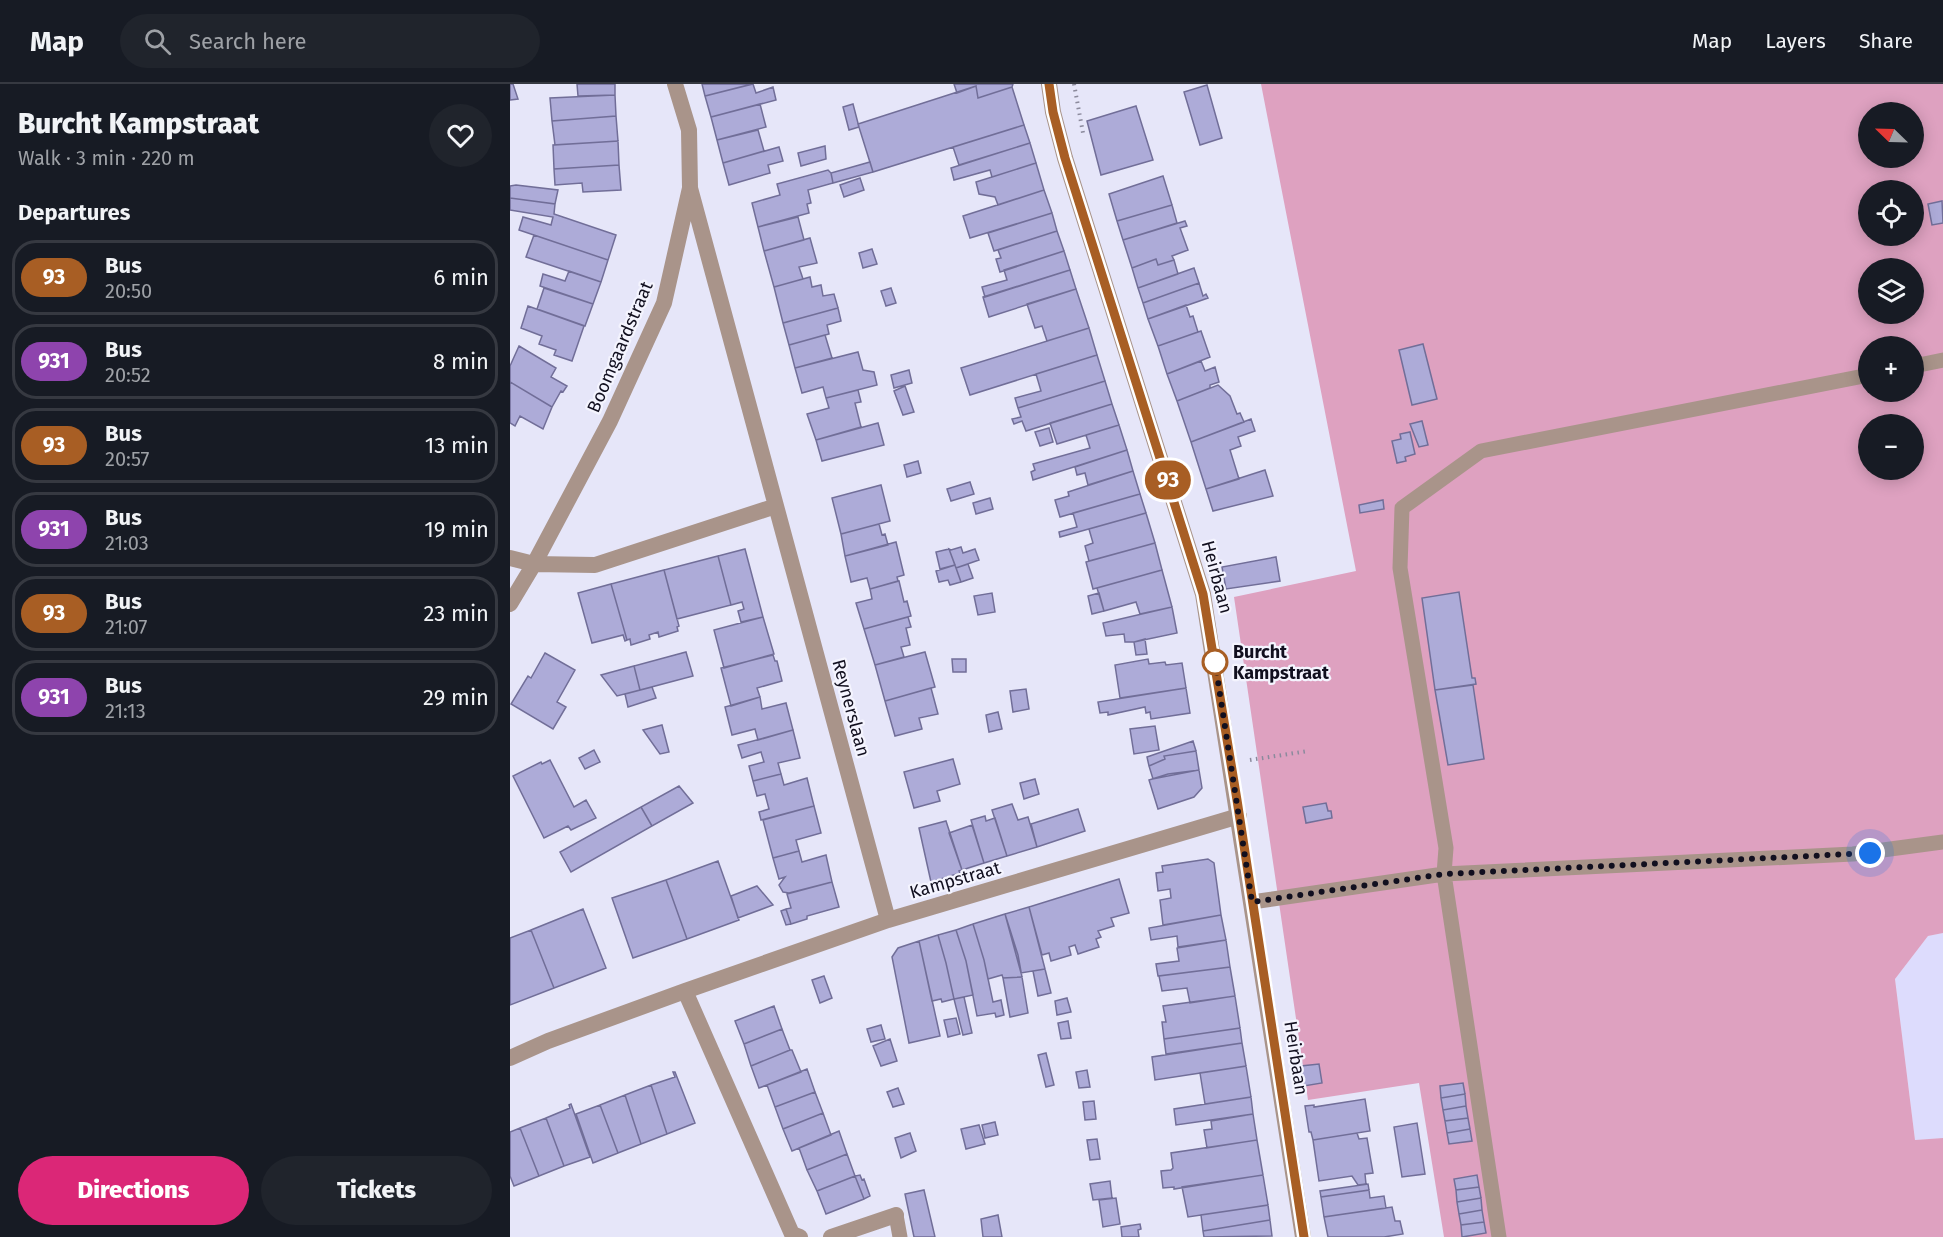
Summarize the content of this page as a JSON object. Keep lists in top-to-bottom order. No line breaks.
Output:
{"streets":{"street":["Boomgaardstraat","Heirbaan","Reynerslaan","Kampstraat"]},"crossings":[["Boomgaardstraat","Reynerslaan"],["Heirbaan","Kampstraat"],["Reynerslaan","Kampstraat"]],"places":["Burcht Kampstraat"],"lines":["bus line 93"],"north":"top left","page":{"header":"Map","search":"Search here","nav":["Map","Layers","Share"],"heading":[["Burcht Kampstraat","Walk · 3 min · 220 m"],"Departures"],"on_map":"93","map_buttons":["+","−"],"list":[{"mark":"93","name":"Bus","note":"20:50","value":"6 min"},{"mark":"931","name":"Bus","note":"20:52","value":"8 min"},{"mark":"93","name":"Bus","note":"20:57","value":"13 min"},{"mark":"931","name":"Bus","note":"21:03","value":"19 min"},{"mark":"93","name":"Bus","note":"21:07","value":"23 min"},{"mark":"931","name":"Bus","note":"21:13","value":"29 min"}],"buttons":["Directions","Tickets"]}}
